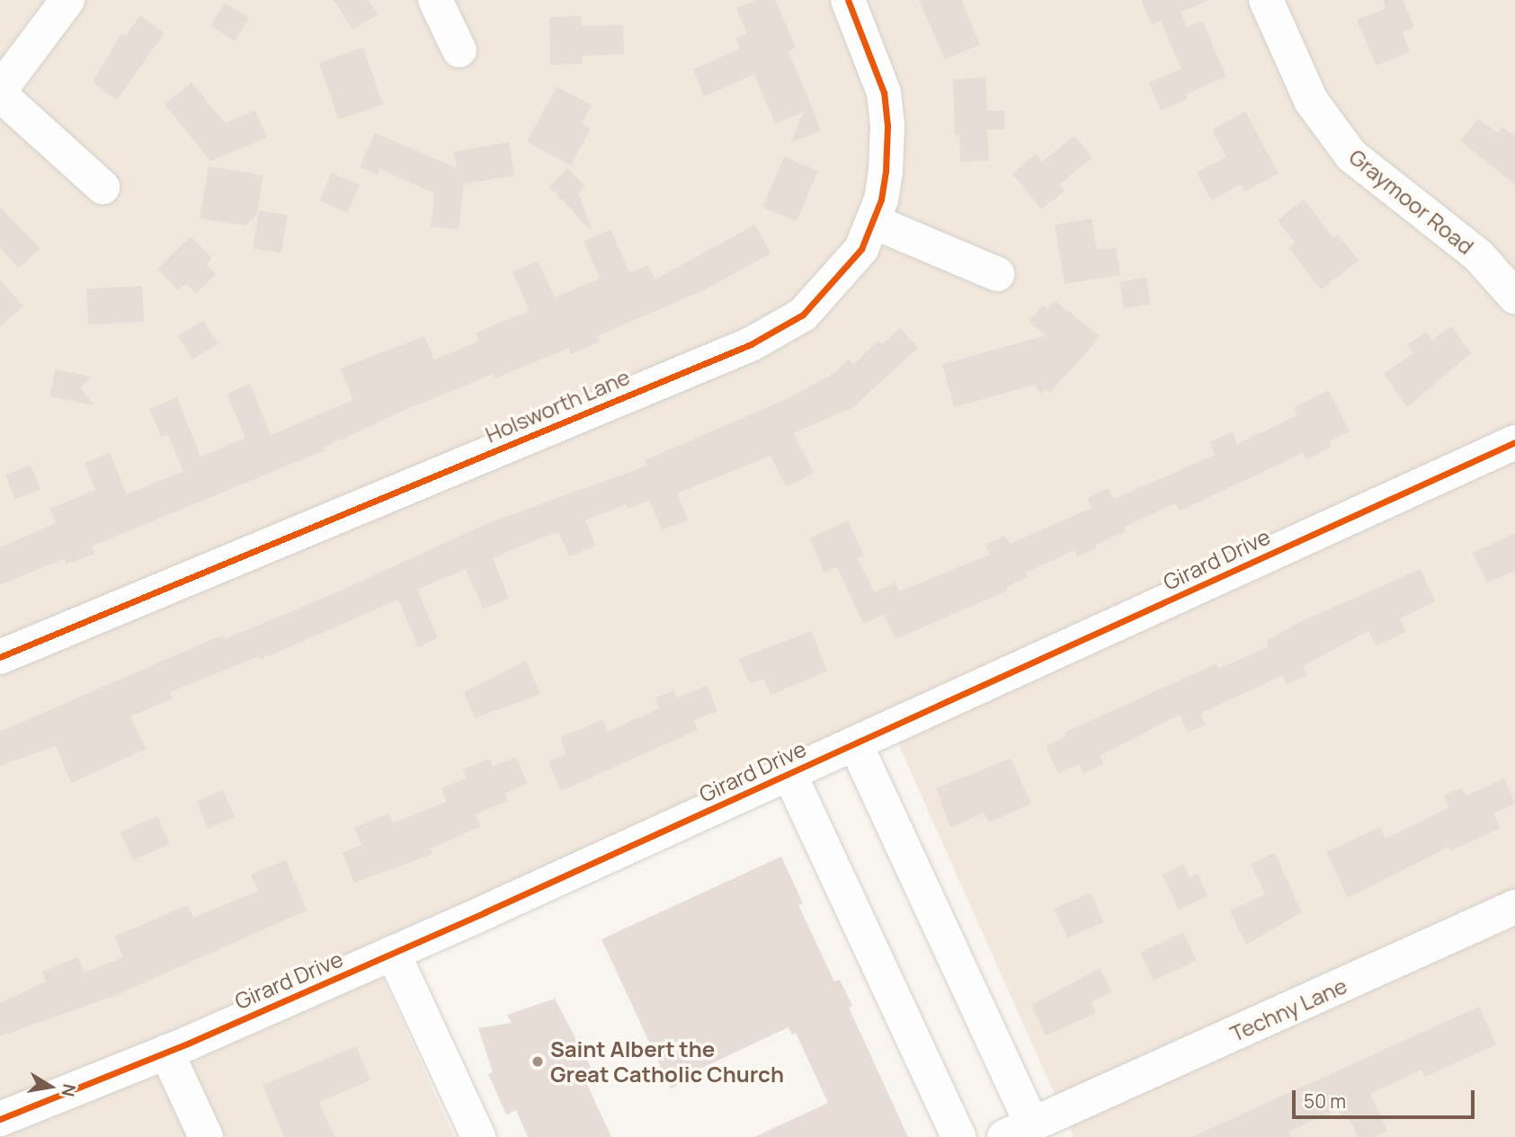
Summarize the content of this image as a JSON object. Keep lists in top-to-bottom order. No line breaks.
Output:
{"streets":{"street":["Graymoor Road","Holsworth Lane","Girard Drive","Techny Lane"]},"places":["Saint Albert the Great Catholic Church"],"scale_bar":"50 m","north":"right"}
